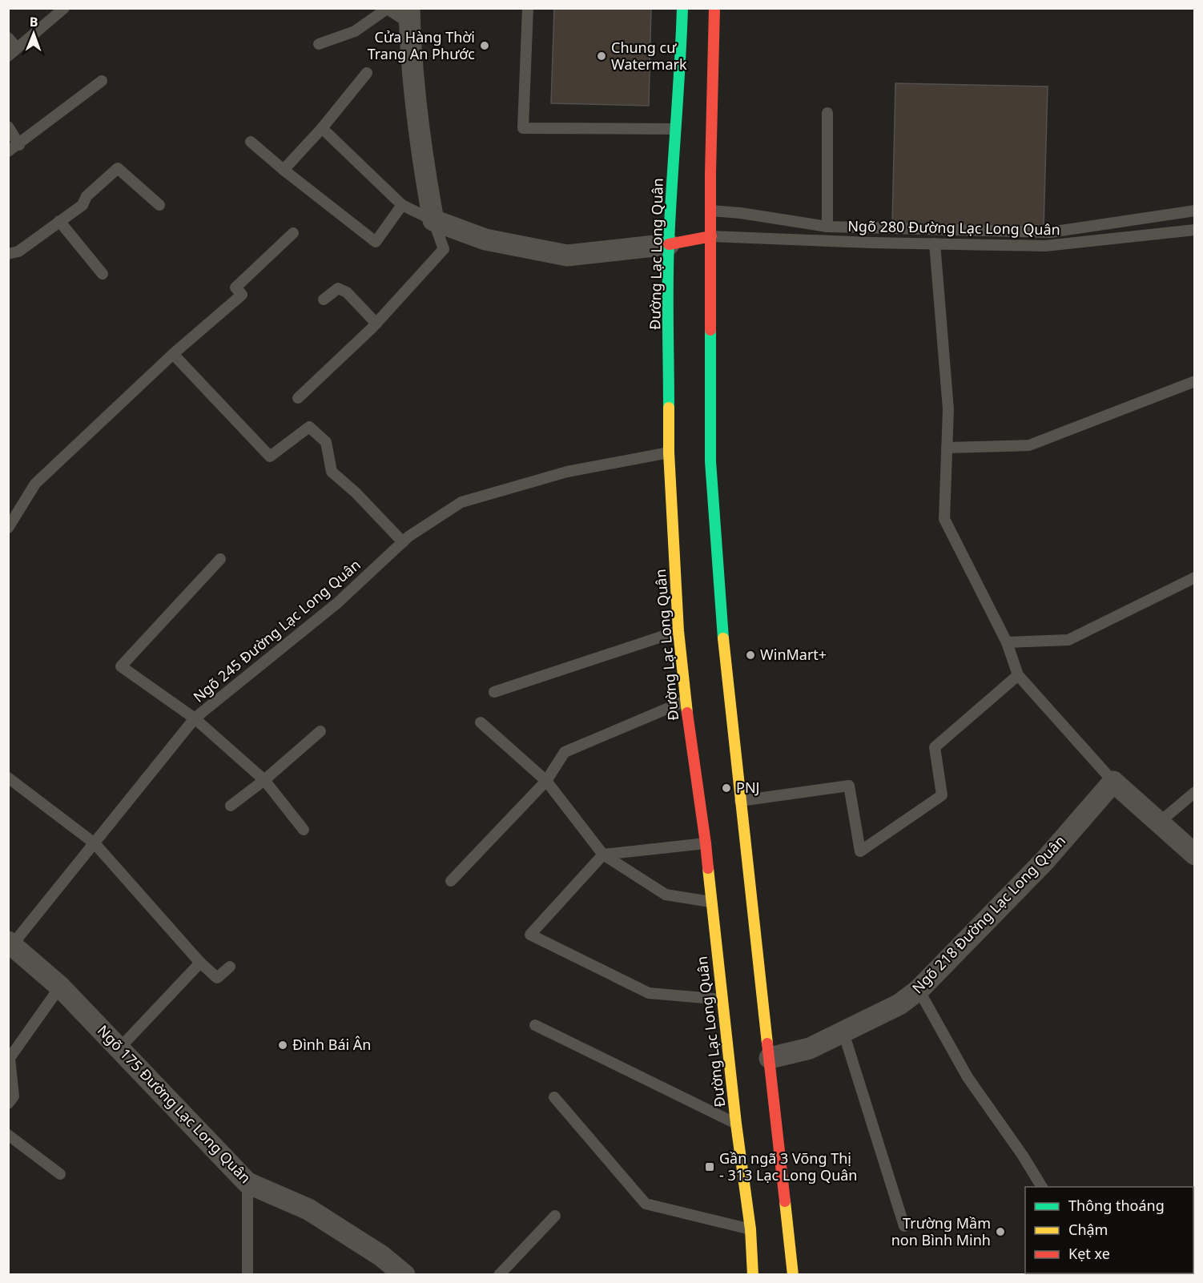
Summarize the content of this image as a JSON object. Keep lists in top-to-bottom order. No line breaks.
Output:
{"streets":{"main road":["Đường Lạc Long Quân"],"street":["Ngõ 218 Đường Lạc Long Quân","Ngõ 175 Đường Lạc Long Quân"],"lane":["Ngõ 280 Đường Lạc Long Quân","Ngõ 245 Đường Lạc Long Quân"]},"crossings":[["Đường Lạc Long Quân","Ngõ 245 Đường Lạc Long Quân"],["Ngõ 245 Đường Lạc Long Quân","Ngõ 175 Đường Lạc Long Quân"]],"places":{"other":["Cửa Hàng Thời Trang An Phước","Chung cư Watermark","WinMart+","PNJ","Đình Bái Ân","Trường Mầm non Bình Minh"],"transit":["Gần ngã 3 Võng Thị - 313 Lạc Long Quân"]},"legend":["Thông thoáng","Chậm","Kẹt xe"],"north":"top"}
